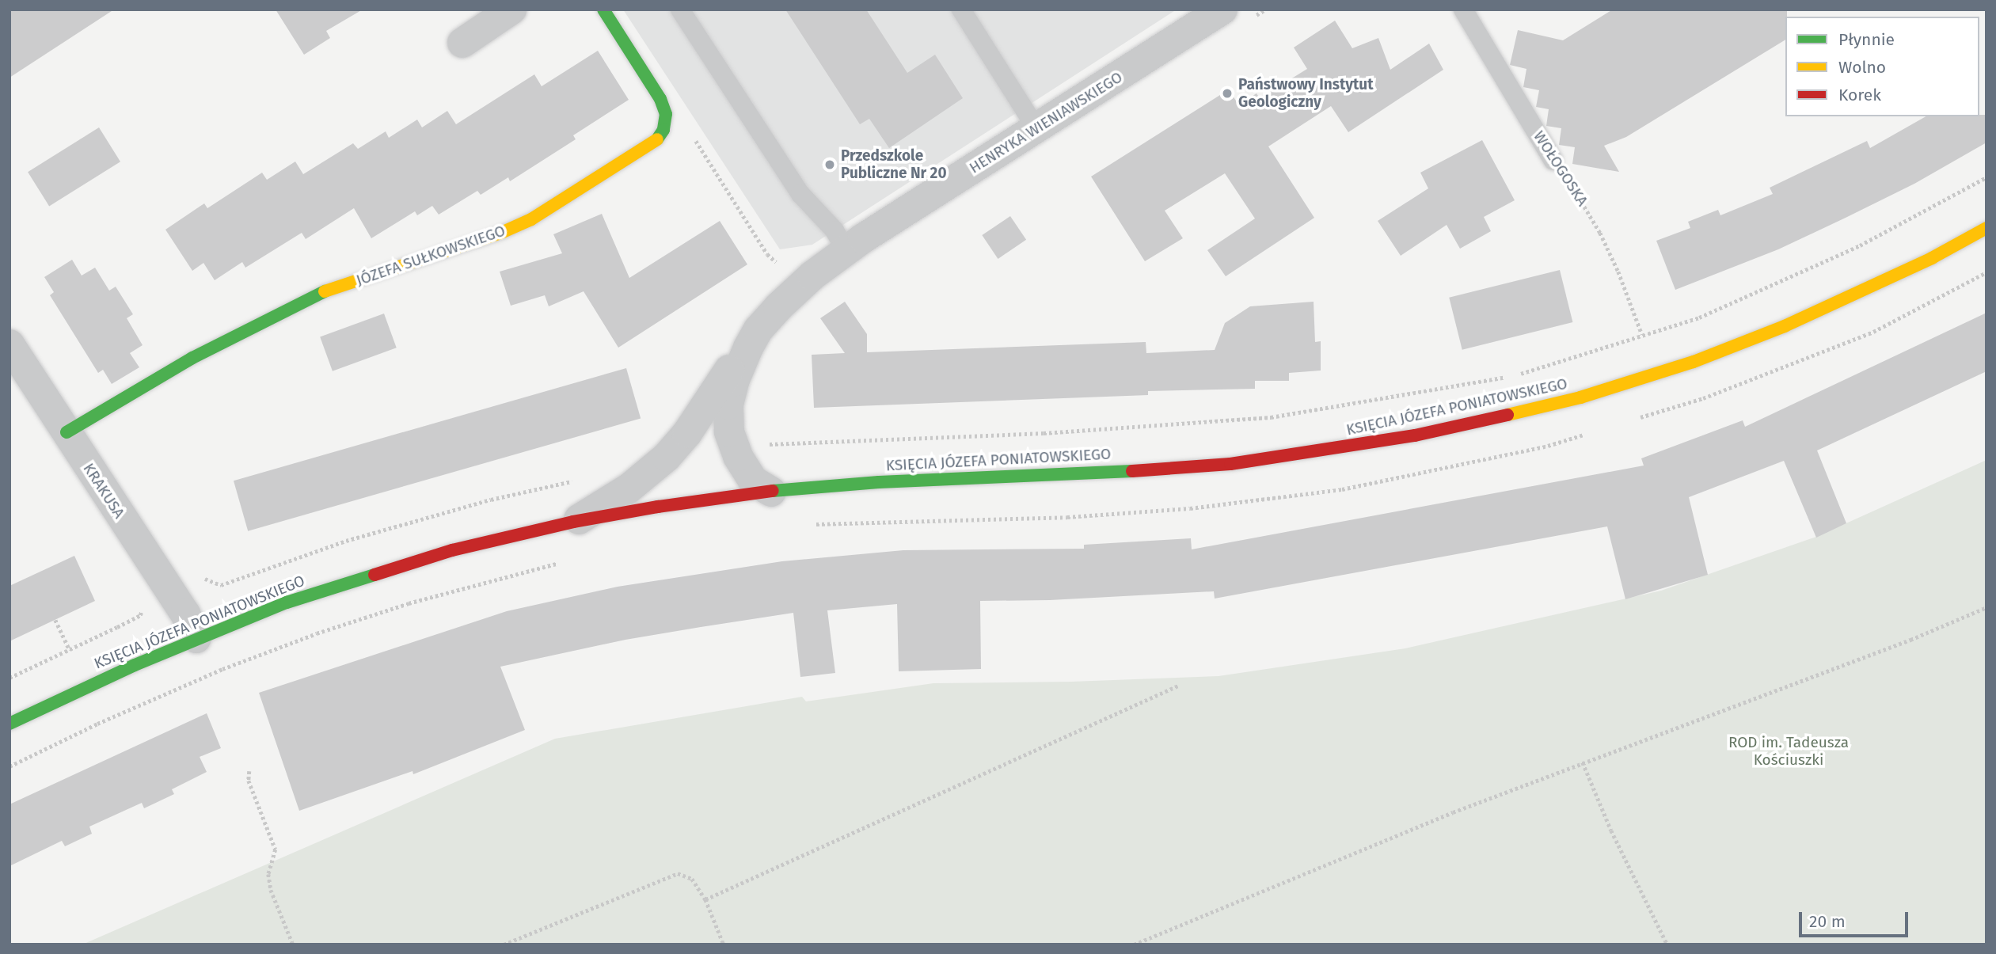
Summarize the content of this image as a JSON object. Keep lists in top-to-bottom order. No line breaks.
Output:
{"streets":{"street":["HENRYKA WIENIAWSKIEGO","JÓZEFA SUŁKOWSKIEGO","KSIĘCIA JÓZEFA PONIATOWSKIEGO","KRAKUSA"],"lane":["WOŁOGOSKA"]},"crossings":[["HENRYKA WIENIAWSKIEGO","KSIĘCIA JÓZEFA PONIATOWSKIEGO"],["JÓZEFA SUŁKOWSKIEGO","KRAKUSA"],["KSIĘCIA JÓZEFA PONIATOWSKIEGO","KRAKUSA"]],"parks":["ROD im. Tadeusza Kościuszki"],"places":["Państwowy Instytut Geologiczny","Przedszkole Publiczne Nr 20"],"legend":["Płynnie","Wolno","Korek"],"scale_bar":"20 m"}
